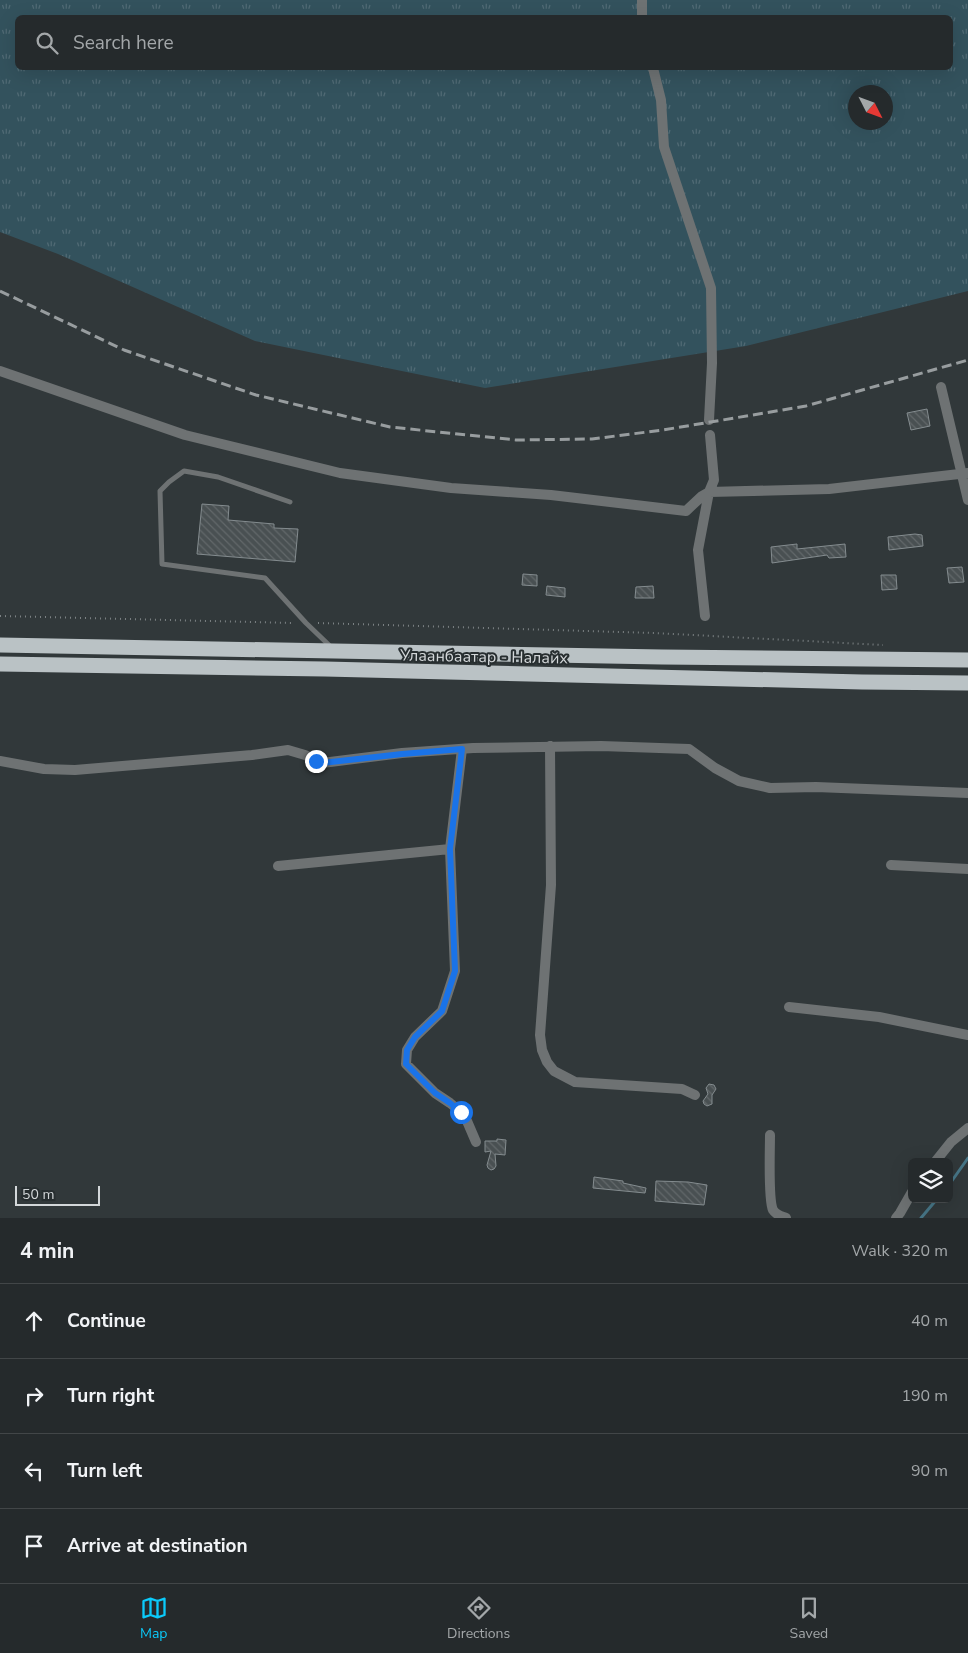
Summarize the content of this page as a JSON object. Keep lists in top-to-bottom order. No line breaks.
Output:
{"streets":{"highway":["Улаанбаатар - Налайх"]},"scale_bar":"50 m","north":"bottom right","page":{"search":"Search here","scale":"50 m","heading":["4 min","Walk · 320 m"],"list":[["Continue","40 m"],["Turn right","190 m"],["Turn left","90 m"],"Arrive at destination"],"nav":["Map","Directions","Saved"]}}
